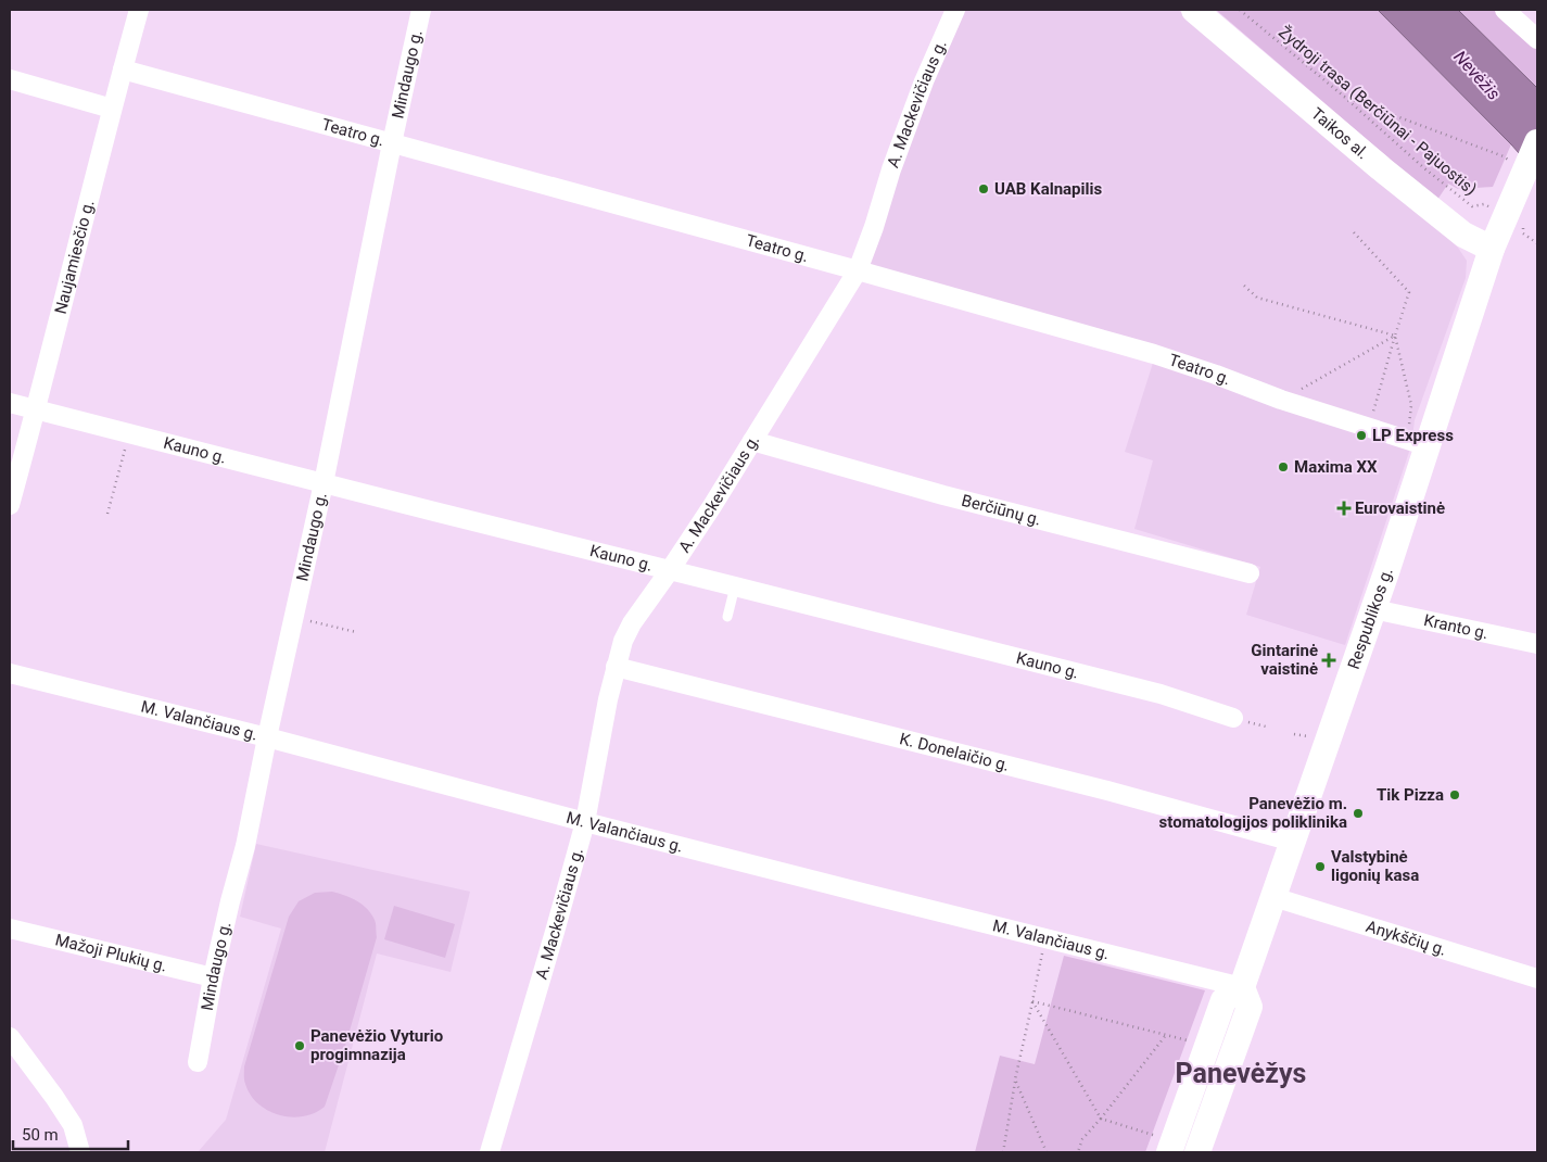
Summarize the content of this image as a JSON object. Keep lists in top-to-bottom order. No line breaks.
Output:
{"streets":{"main road":["Taikos al.","Respublikos g."],"street":["Mindaugo g.","A. Mackevičiaus g.","Teatro g.","Naujamiesčio g.","Kauno g.","Berčiūnų g.","Kranto g.","M. Valančiaus g.","K. Donelaičio g.","Anykščių g.","Mažoji Plukių g."],"path":["Žydroji trasa (Berčiūnai - Pajuostis)"]},"crossings":[["Mindaugo g.","Teatro g."],["Mindaugo g.","Kauno g."],["Mindaugo g.","M. Valančiaus g."],["Mindaugo g.","Mažoji Plukių g."],["A. Mackevičiaus g.","Teatro g."],["A. Mackevičiaus g.","Kauno g."],["A. Mackevičiaus g.","Berčiūnų g."],["A. Mackevičiaus g.","M. Valančiaus g."],["A. Mackevičiaus g.","K. Donelaičio g."],["Žydroji trasa (Berčiūnai - Pajuostis)","Respublikos g."],["Teatro g.","Naujamiesčio g."],["Teatro g.","Respublikos g."],["Taikos al.","Respublikos g."],["Naujamiesčio g.","Kauno g."],["Respublikos g.","Kranto g."],["Respublikos g.","M. Valančiaus g."],["Respublikos g.","K. Donelaičio g."],["Respublikos g.","Anykščių g."]],"districts":["Panevėžys"],"water":["Nevėžis"],"places":{"other":["UAB Kalnapilis","LP Express","Maxima XX","Tik Pizza","Panevėžio m. stomatologijos poliklinika","Valstybinė ligonių kasa","Panevėžio Vyturio progimnazija"],"health":["Eurovaistinė","Gintarinė vaistinė"]},"scale_bar":"50 m"}
